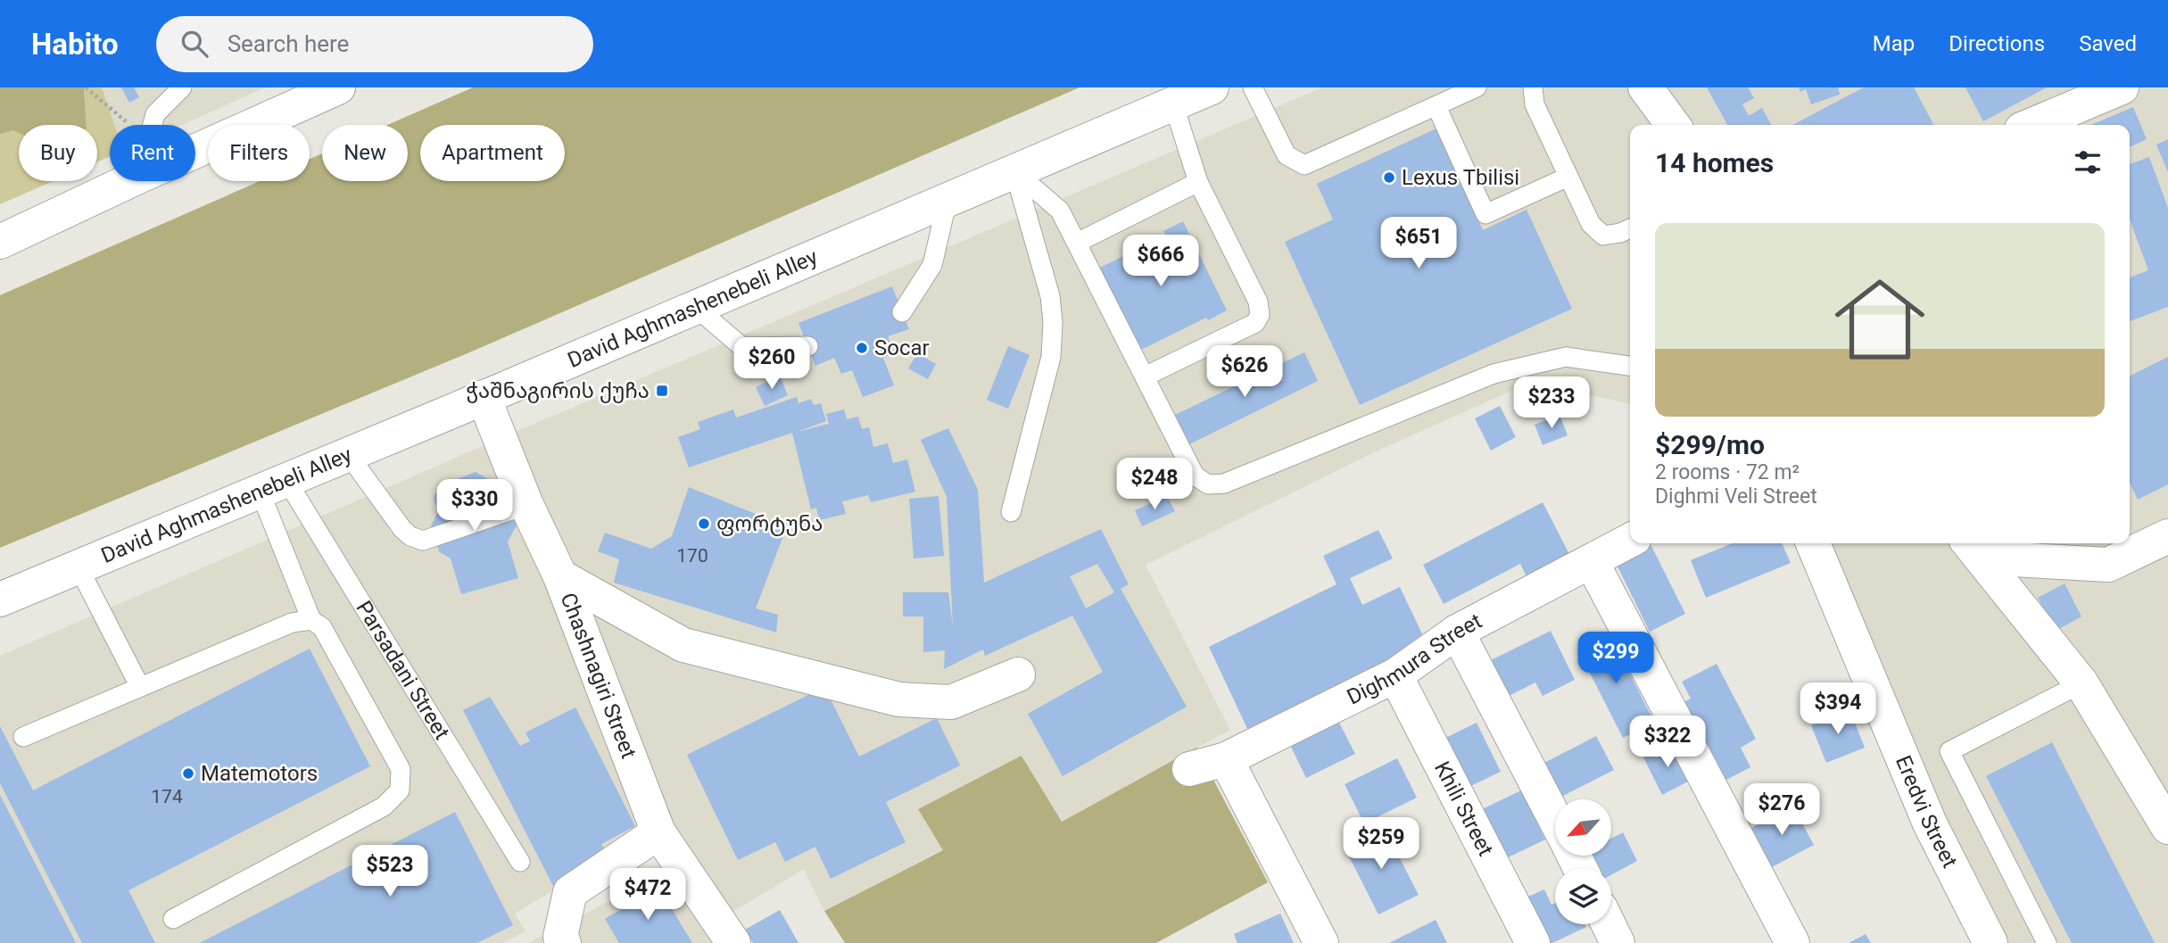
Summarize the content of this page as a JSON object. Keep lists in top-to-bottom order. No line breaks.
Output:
{"streets":{"main road":["David Aghmashenebeli Alley","Dighmura Street","Chashnagiri Street","Khili Street","Eredvi Street"],"lane":["Parsadani Street"]},"crossings":[["David Aghmashenebeli Alley","Parsadani Street"],["David Aghmashenebeli Alley","Chashnagiri Street"],["Dighmura Street","Khili Street"]],"places":{"other":["Lexus Tbilisi","Socar","ფორტუნა","Matemotors"],"transit":["ჭაშნაგირის ქუჩა"]},"house_numbers":["170","174"],"north":"bottom left","page":{"header":"Habito","search":"Search here","nav":["Map","Directions","Saved"],"chip":["Buy","Rent","Filters","New","Apartment"],"heading":"14 homes","list":[{"name":"$299/mo","note":"2 rooms · 72 m² · Dighmi Veli Street"}],"price":["$651","$666","$260","$626","$233","$248","$330","$299","$394","$322","$276","$259","$523","$472"]}}
